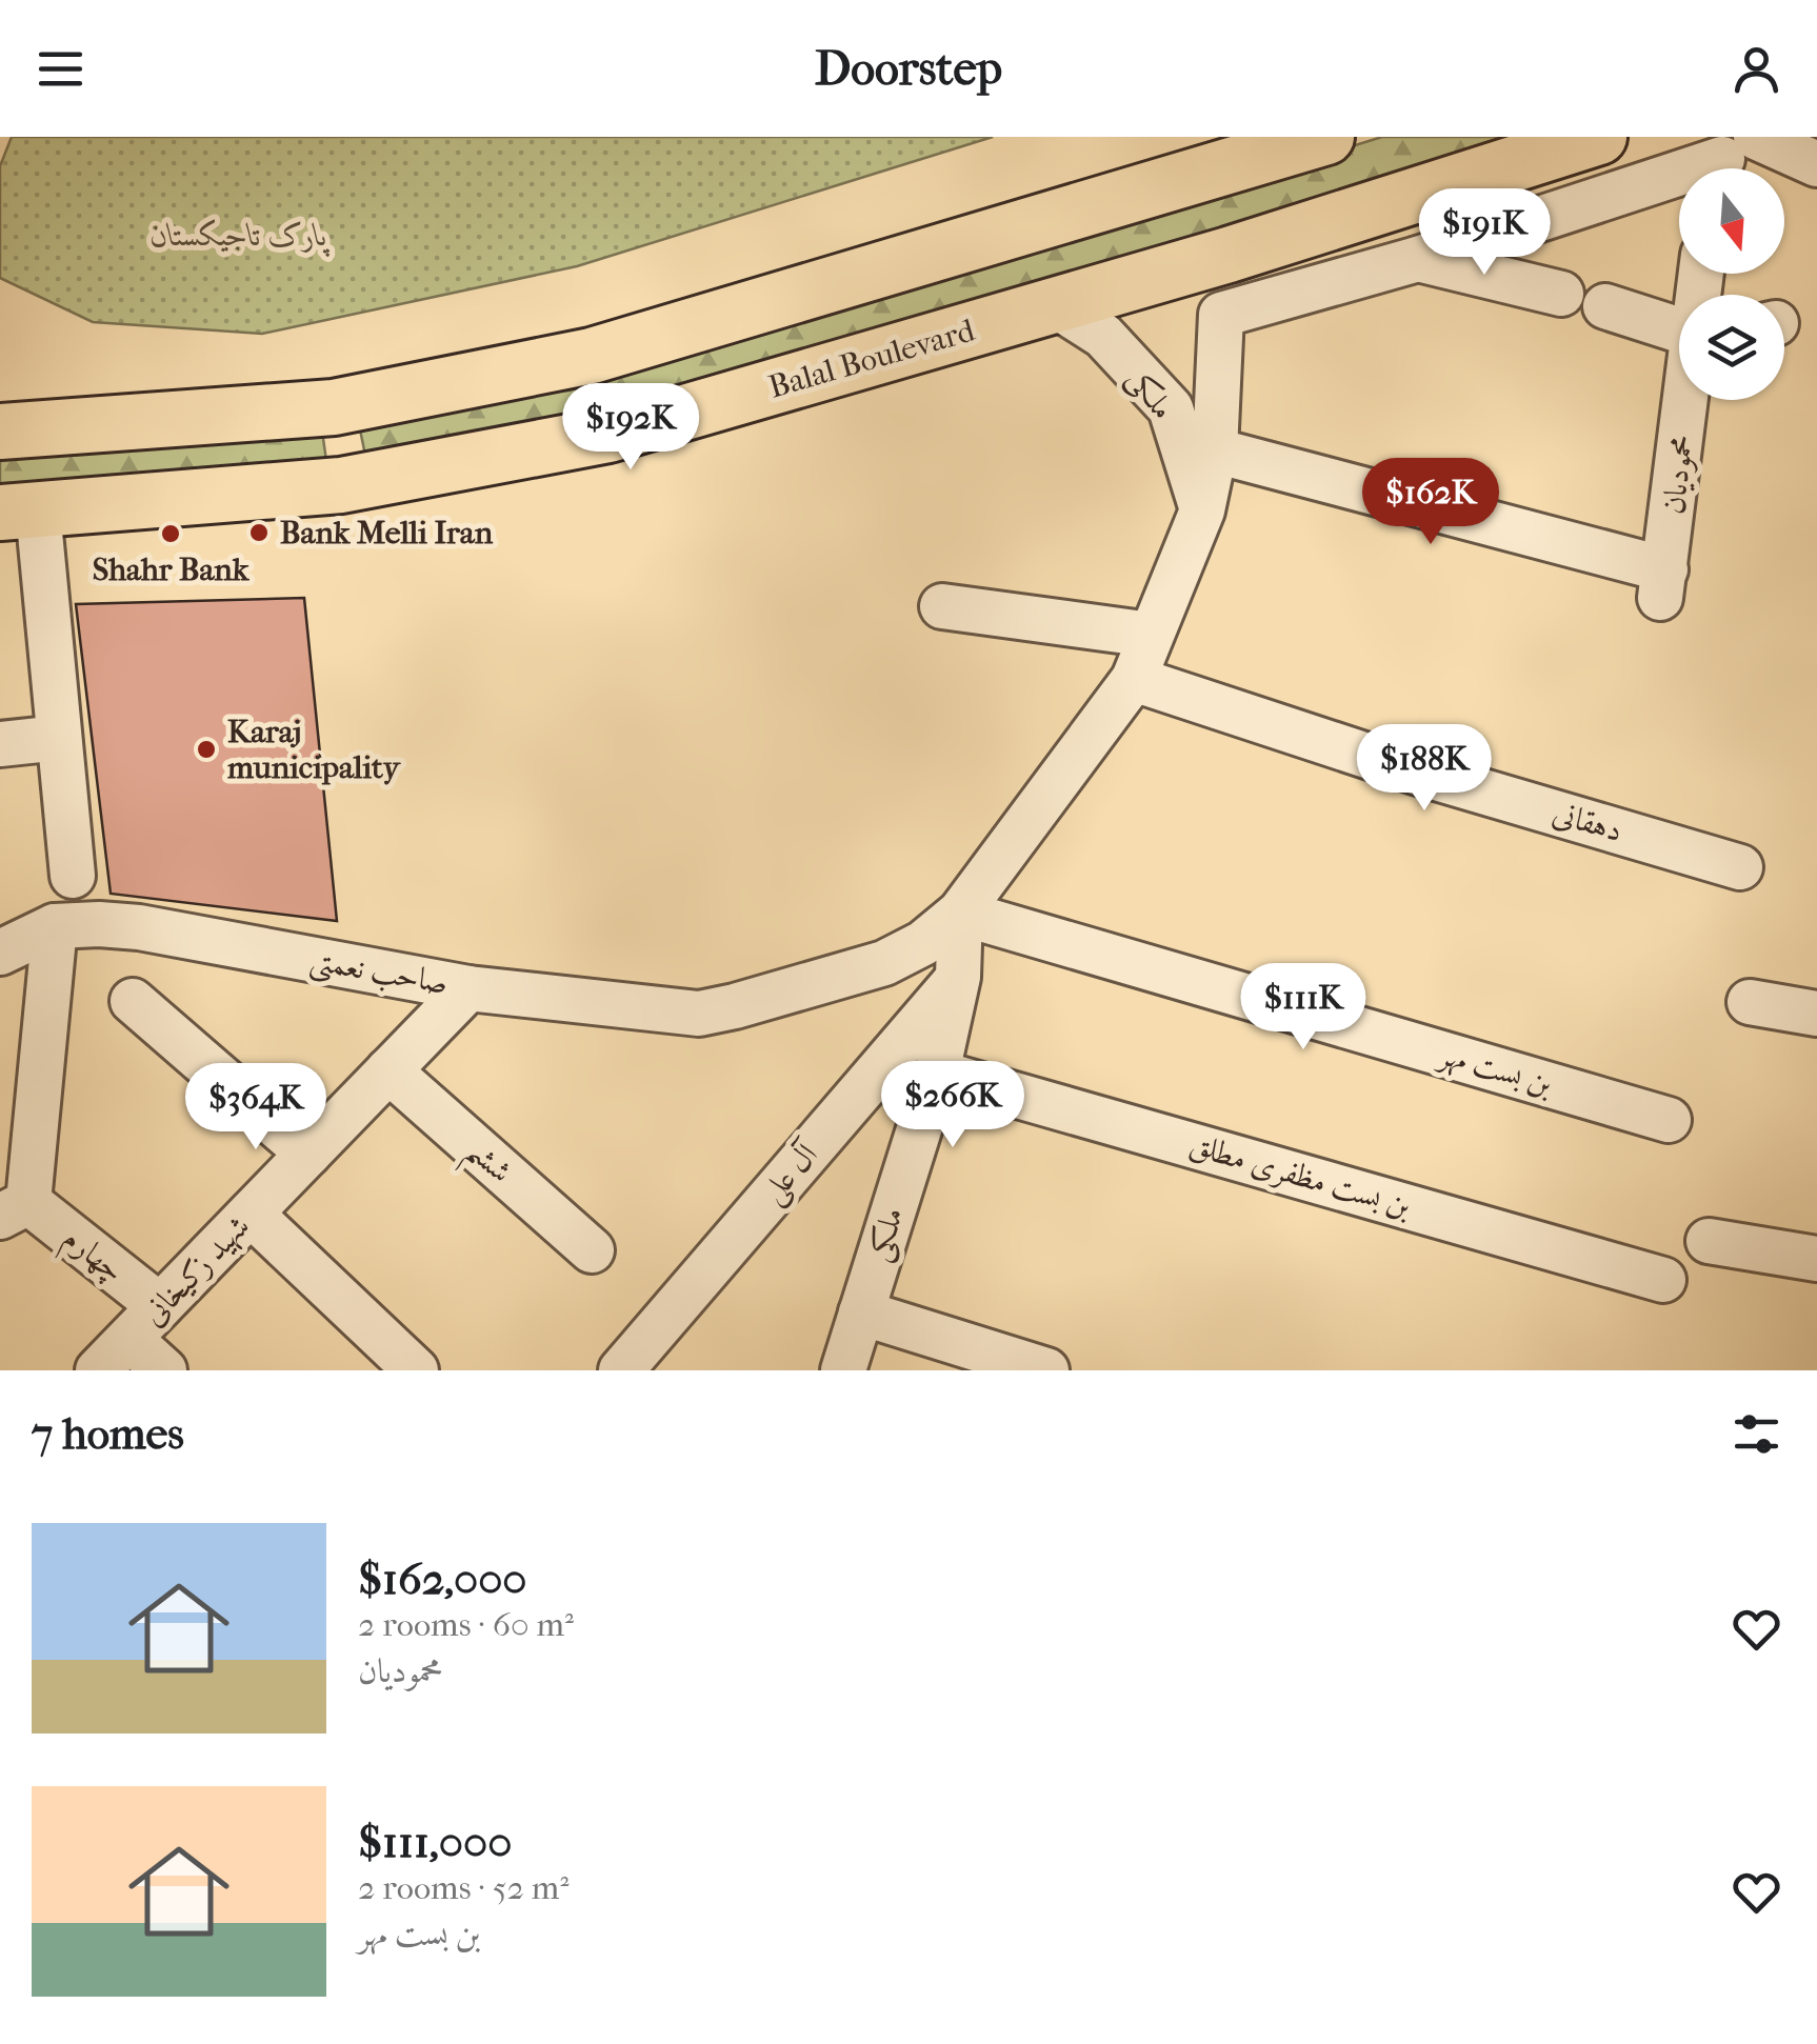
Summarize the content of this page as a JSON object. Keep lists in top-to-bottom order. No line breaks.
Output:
{"streets":{"main road":["Balal Boulevard"],"street":["ملکی","محمودیان","دهقانی","صاحب نعمتی","بن بست مهر","ششم","آل علی","بن بست مظفری مطلق","چهارم","شهید زکیخانی"]},"crossings":[["Balal Boulevard","ملکی"],["ملکی","محمودیان"],["ملکی","دهقانی"],["ملکی","صاحب نعمتی"],["ملکی","بن بست مهر"],["ملکی","آل علی"],["ملکی","بن بست مظفری مطلق"],["صاحب نعمتی","بن بست مهر"],["صاحب نعمتی","شهید زکیخانی"],["ششم","شهید زکیخانی"],["چهارم","شهید زکیخانی"]],"parks":["پارک تاجیکستان"],"places":["Bank Melli Iran","Shahr Bank","Karaj municipality"],"north":"bottom","page":{"header":"Doorstep","price":["$191K","$192K","$162K","$188K","$111K","$266K","$364K"],"heading":"7 homes","list":[{"name":"$162,000","note":"2 rooms · 60 m² · محمودیان"},{"name":"$111,000","note":"2 rooms · 52 m² · بن بست مهر"}]}}
